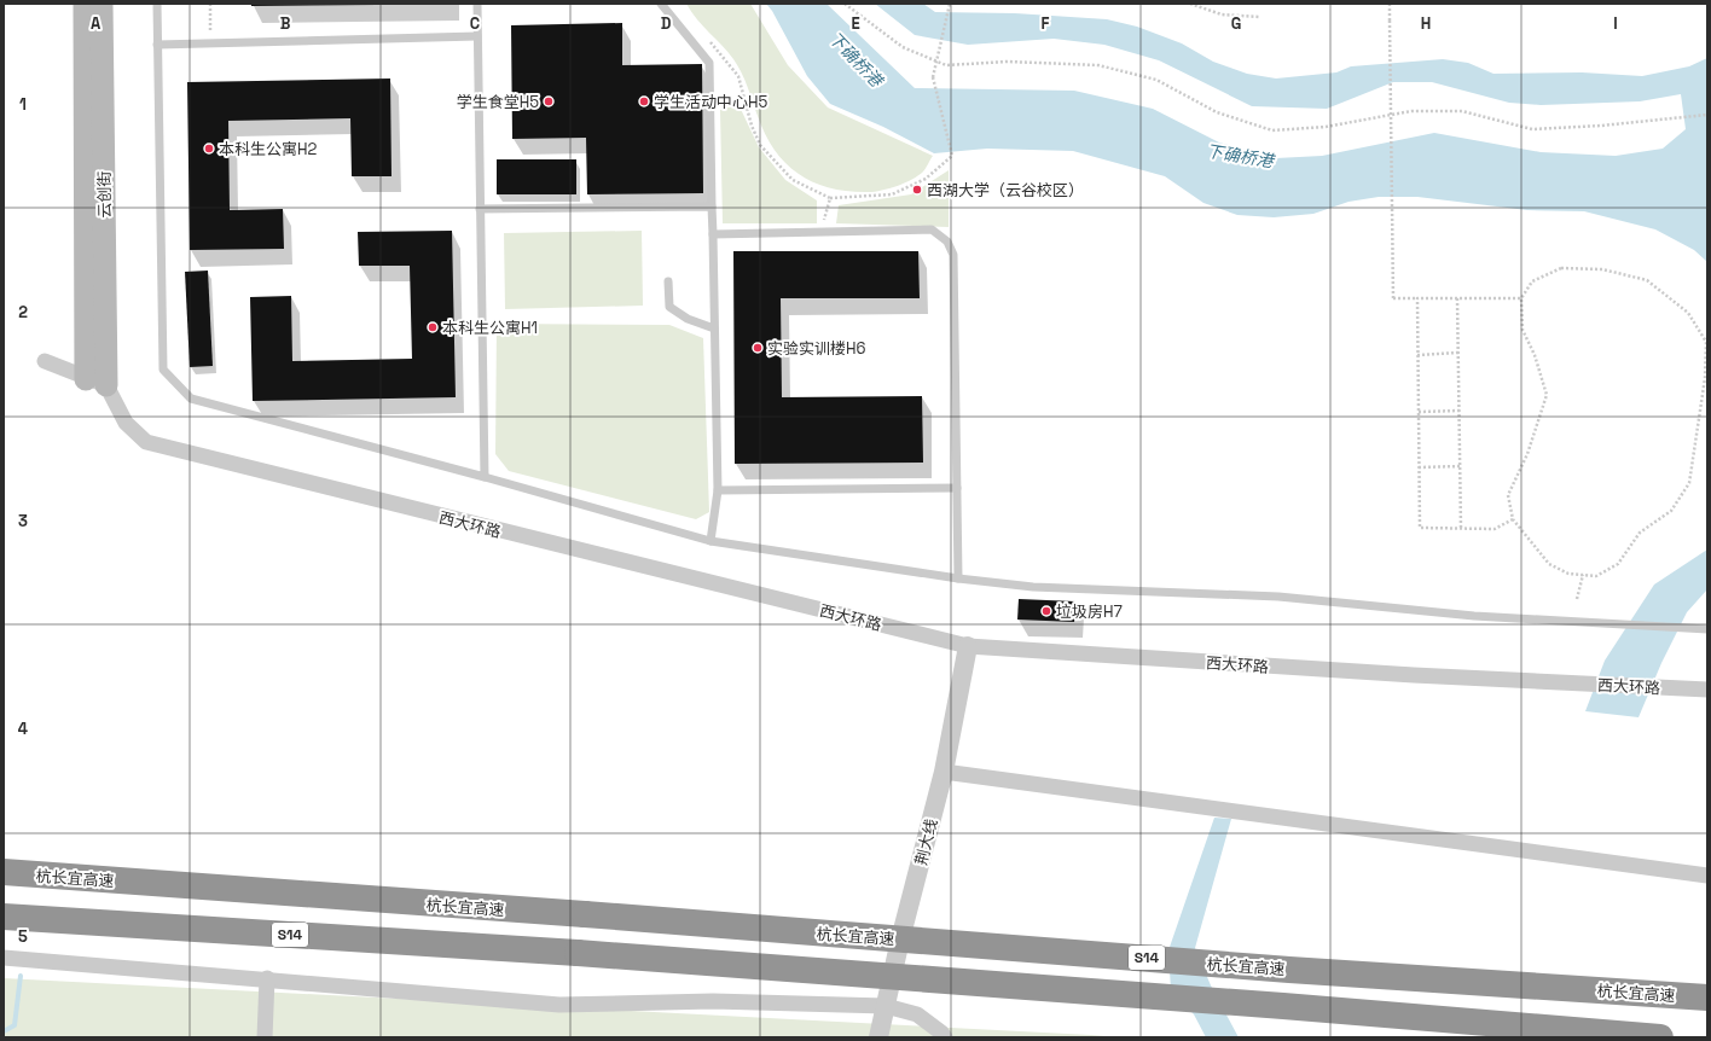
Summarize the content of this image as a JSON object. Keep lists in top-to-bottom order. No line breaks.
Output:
{"streets":{"highway":["杭长宜高速","S14"],"main road":["云创街"],"street":["西大环路","荆大线"]},"crossings":[["云创街","西大环路"],["西大环路","荆大线"]],"water":["下确桥港"],"places":["学生食堂H5","学生活动中心H5","本科生公寓H2","西湖大学（云谷校区）","本科生公寓H1","实验实训楼H6","垃圾房H7"],"grid":{"columns":["A","B","C","D","E","F","G","H","I"],"rows":["1","2","3","4","5"]}}
